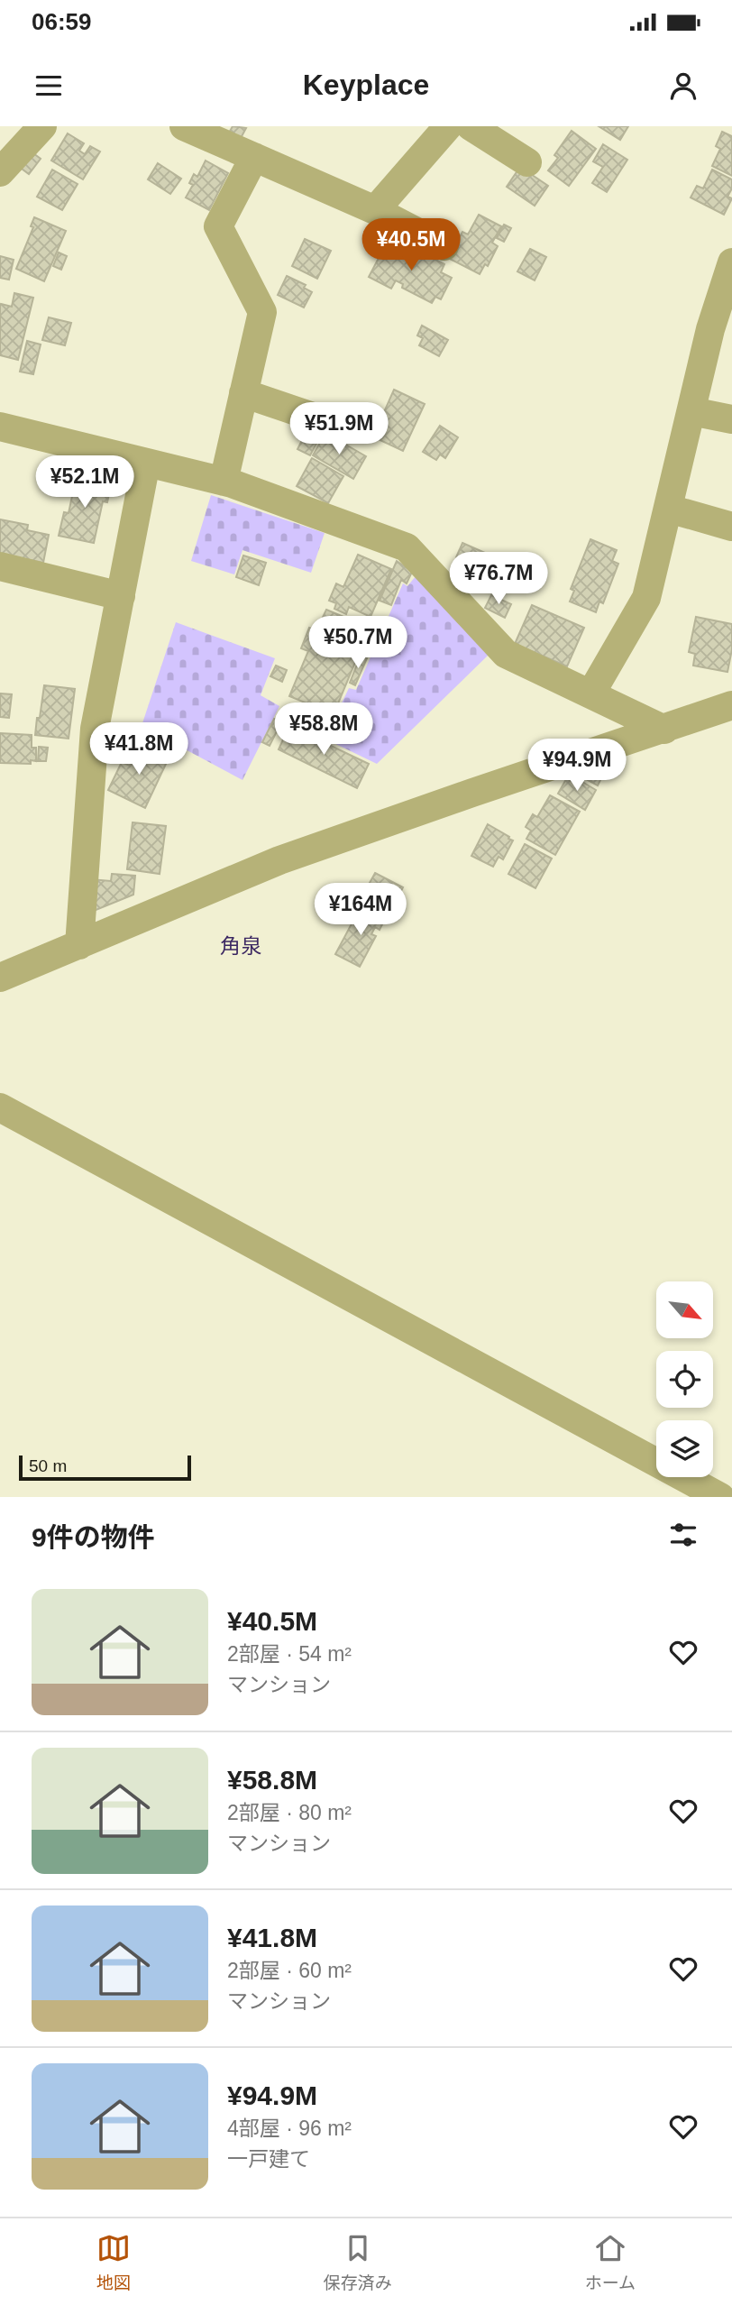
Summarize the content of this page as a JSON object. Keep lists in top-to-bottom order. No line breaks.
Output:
{"districts":["角泉"],"scale_bar":"50 m","north":"bottom right","page":{"status":"06:59","header":"Keyplace","price":["¥40.5M","¥51.9M","¥52.1M","¥76.7M","¥50.7M","¥58.8M","¥41.8M","¥94.9M","¥164M"],"scale":"50 m","heading":"9件の物件","list":[{"name":"¥40.5M","note":"2部屋 · 54 m² · マンション"},{"name":"¥58.8M","note":"2部屋 · 80 m² · マンション"},{"name":"¥41.8M","note":"2部屋 · 60 m² · マンション"},{"name":"¥94.9M","note":"4部屋 · 96 m² · 一戸建て"}],"tabs":["地図","保存済み","ホーム"]}}
